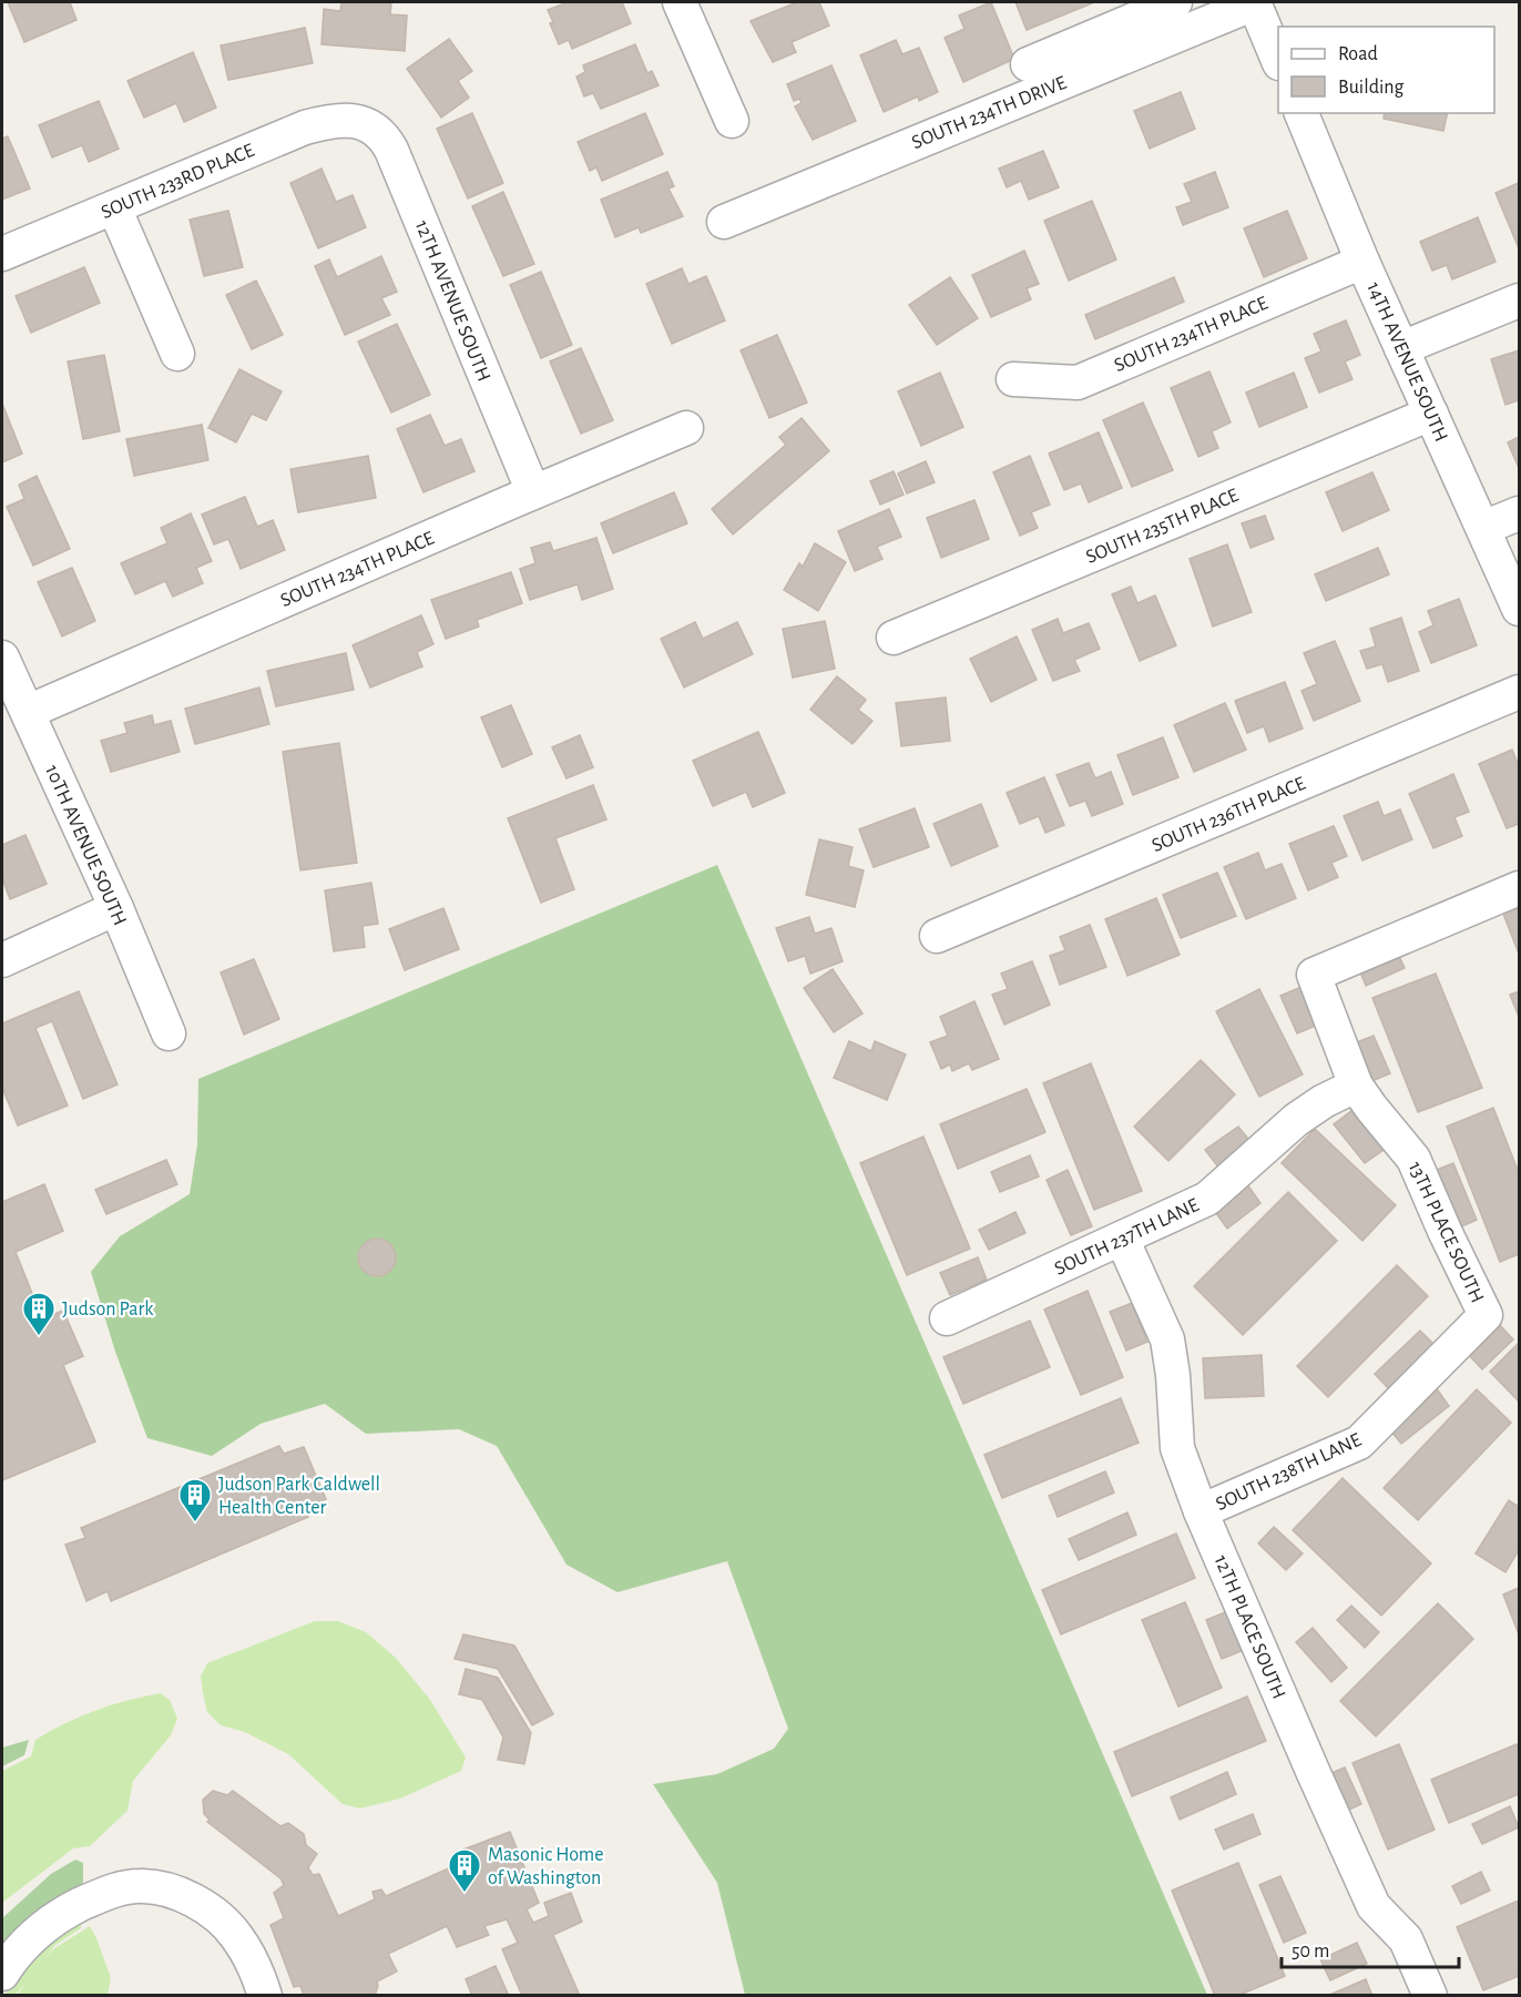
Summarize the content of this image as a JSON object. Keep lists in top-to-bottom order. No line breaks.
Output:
{"streets":{"street":["SOUTH 234TH DRIVE","SOUTH 233RD PLACE","12TH AVENUE SOUTH","SOUTH 234TH PLACE","14TH AVENUE SOUTH","SOUTH 235TH PLACE","SOUTH 236TH PLACE","10TH AVENUE SOUTH","13TH PLACE SOUTH","SOUTH 237TH LANE","SOUTH 238TH LANE","12TH PLACE SOUTH"]},"crossings":[["SOUTH 233RD PLACE","12TH AVENUE SOUTH"],["12TH AVENUE SOUTH","SOUTH 234TH PLACE"],["SOUTH 234TH PLACE","14TH AVENUE SOUTH"],["SOUTH 234TH PLACE","10TH AVENUE SOUTH"],["14TH AVENUE SOUTH","SOUTH 235TH PLACE"],["13TH PLACE SOUTH","SOUTH 237TH LANE"],["13TH PLACE SOUTH","SOUTH 238TH LANE"],["SOUTH 237TH LANE","12TH PLACE SOUTH"],["SOUTH 238TH LANE","12TH PLACE SOUTH"]],"places":{"building":["Judson Park","Judson Park Caldwell Health Center","Masonic Home of Washington"]},"legend":["Road","Building"],"scale_bar":"50 m"}
